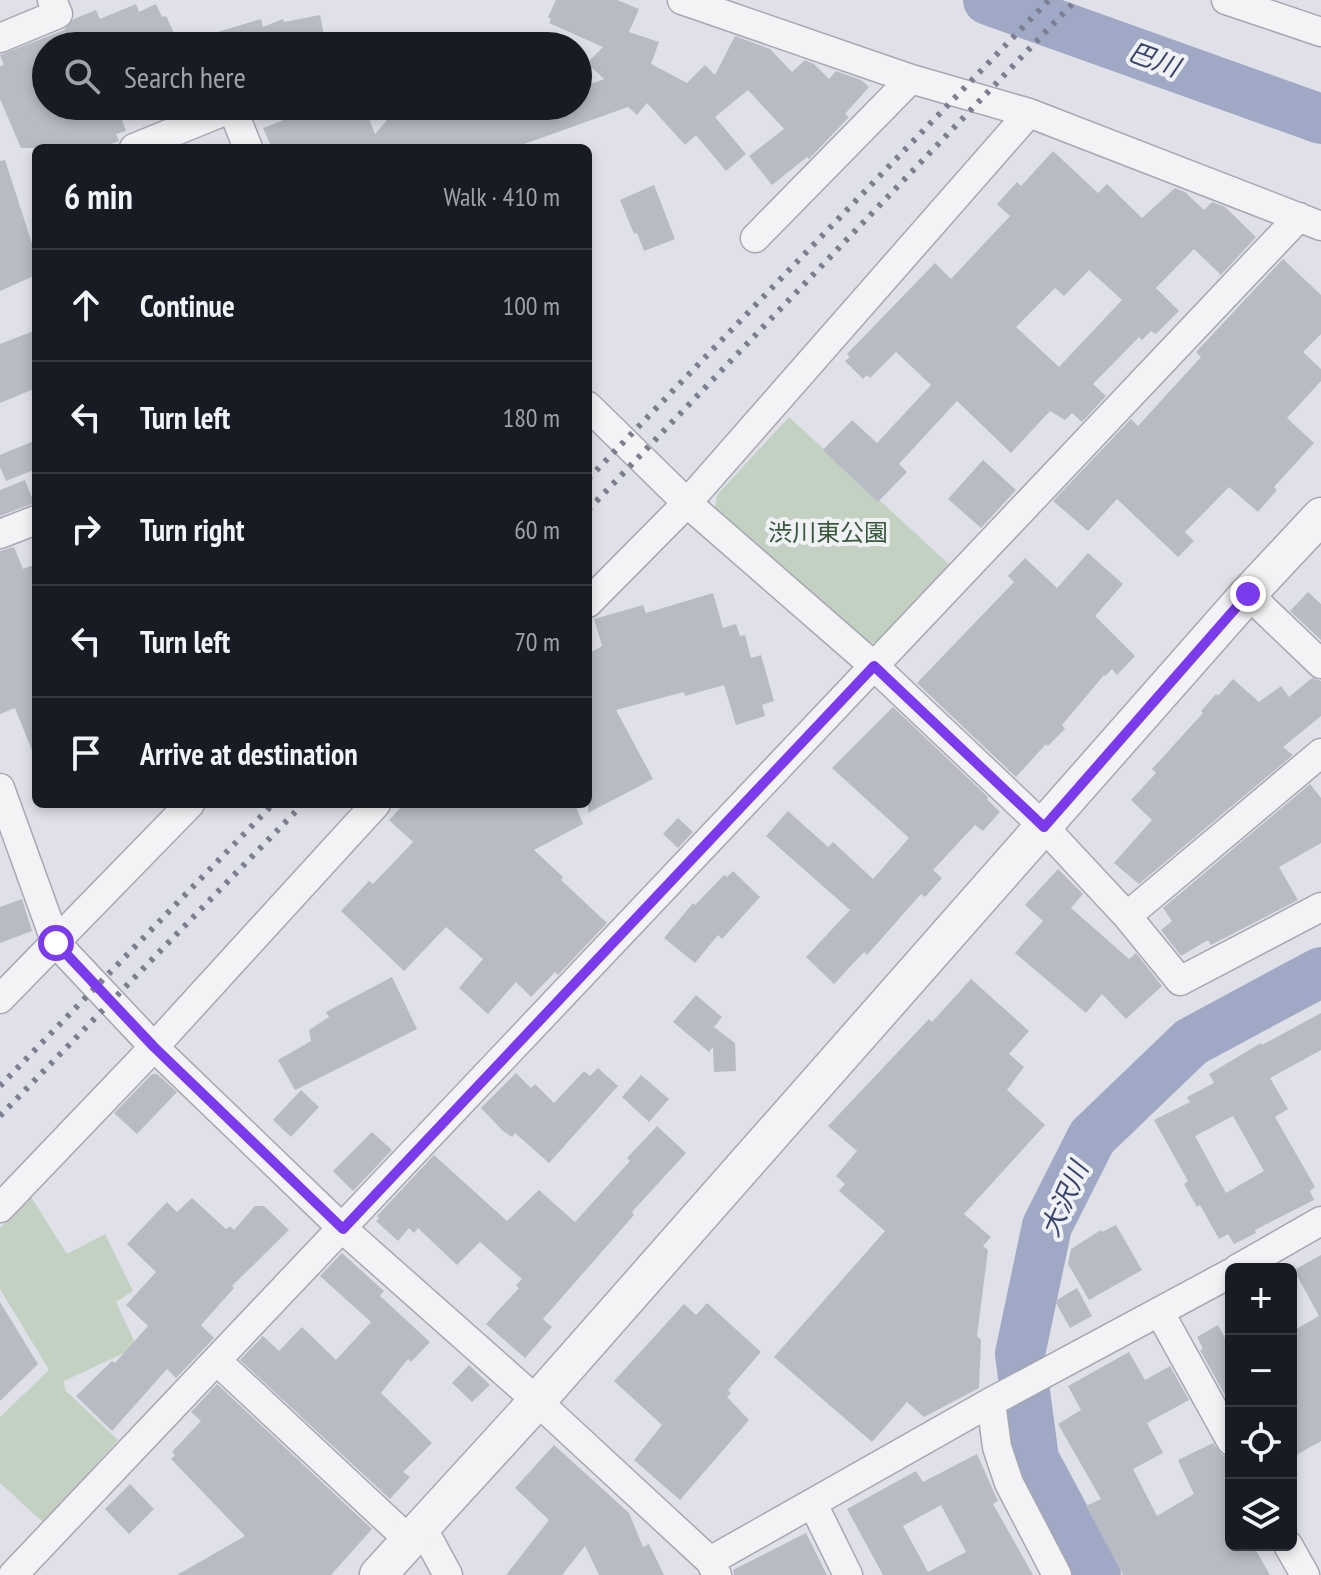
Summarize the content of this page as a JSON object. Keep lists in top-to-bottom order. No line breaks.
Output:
{"water":["巴川","大沢川"],"parks":["渋川東公園"],"page":{"search":"Search here","heading":["6 min","Walk · 410 m"],"list":[["Continue","100 m"],["Turn left","180 m"],["Turn right","60 m"],["Turn left","70 m"],"Arrive at destination"],"map_buttons":["+","−"]}}
